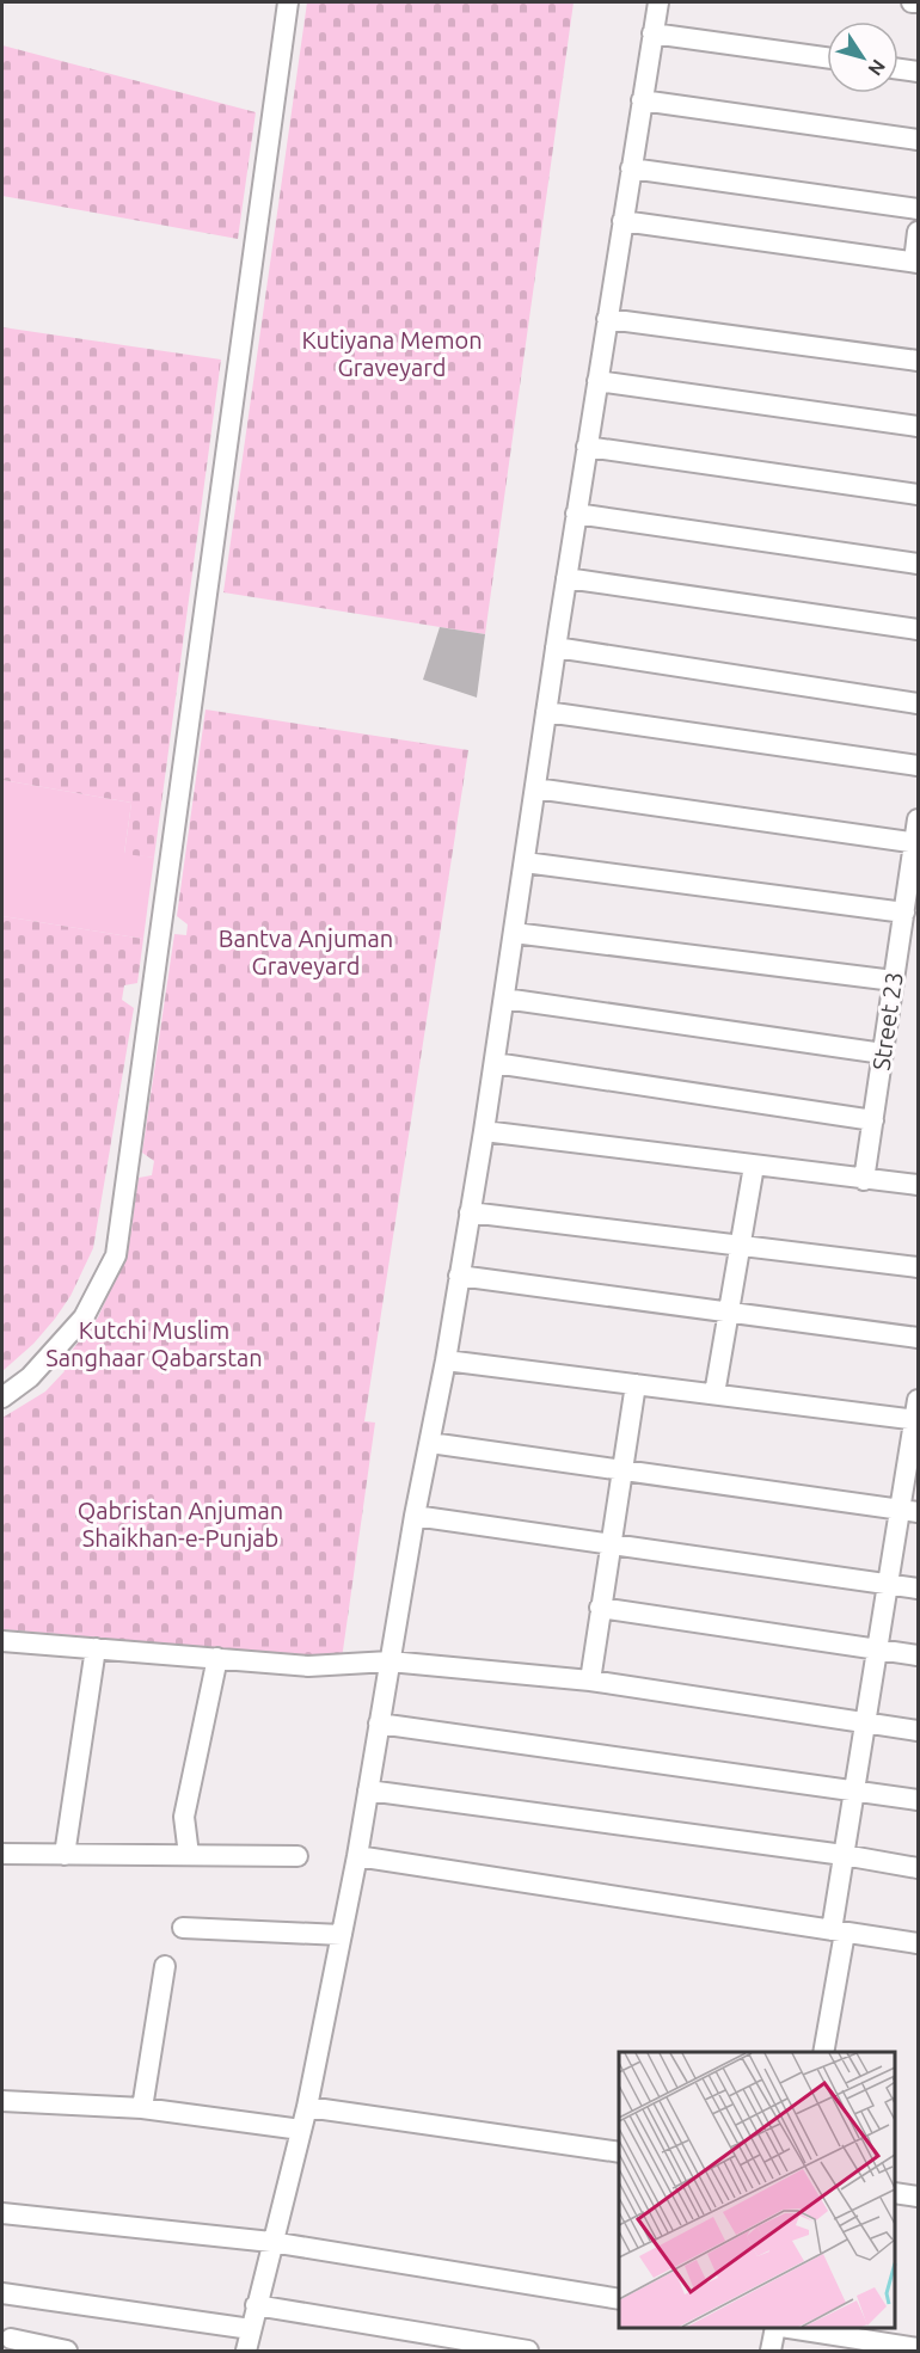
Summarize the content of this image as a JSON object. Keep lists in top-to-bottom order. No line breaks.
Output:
{"streets":{"street":["Street 23"]},"parks":["Kutiyana Memon Graveyard","Bantva Anjuman Graveyard","Kutchi Muslim Sanghaar Qabarstan","Qabristan Anjuman Shaikhan-e-Punjab"],"north":"bottom right"}
